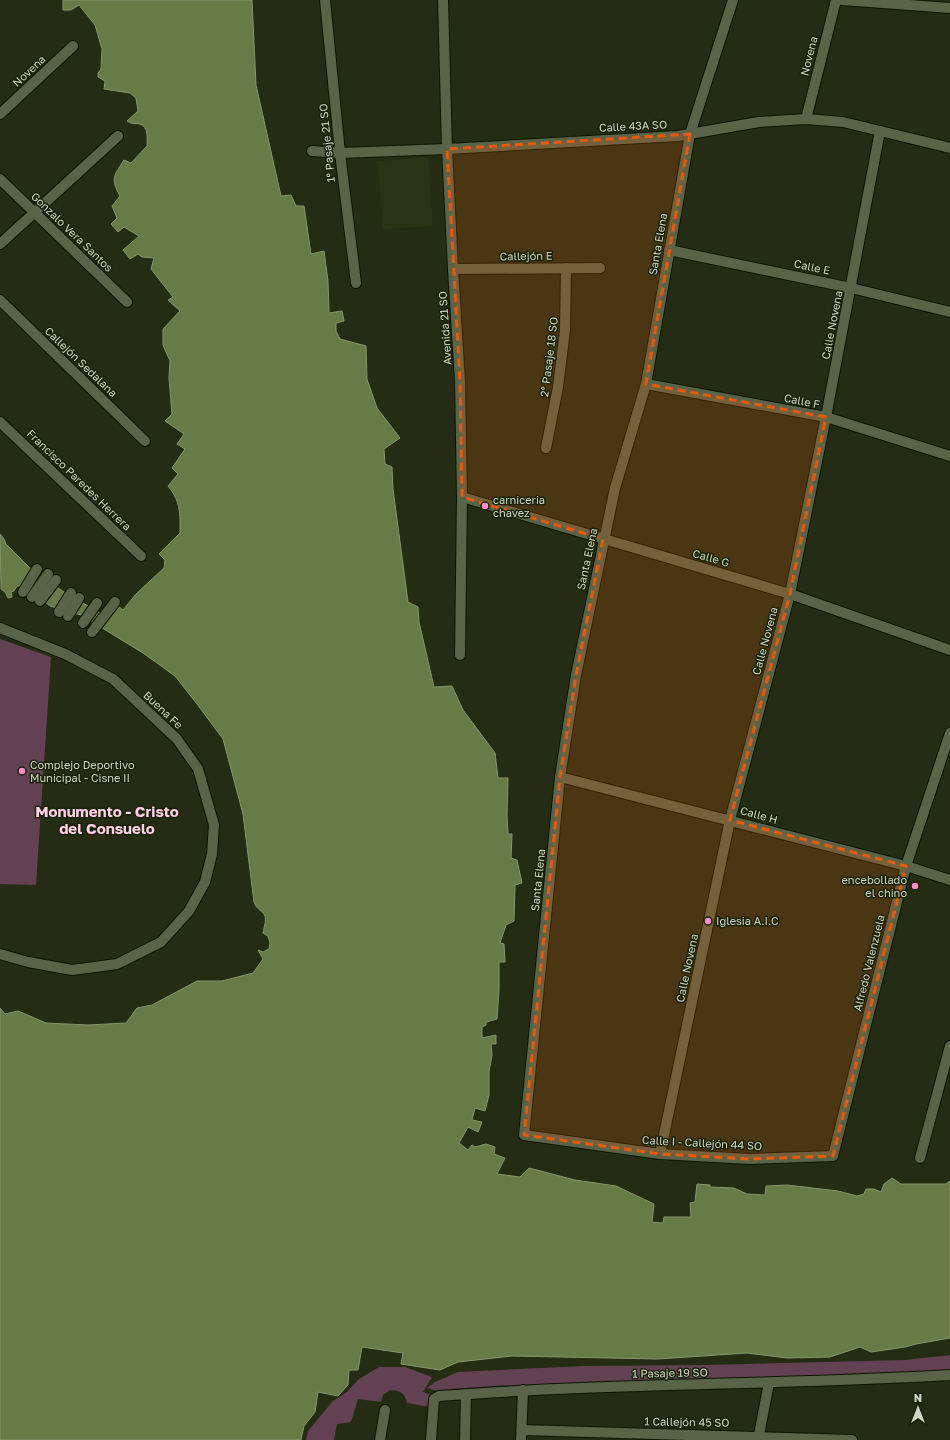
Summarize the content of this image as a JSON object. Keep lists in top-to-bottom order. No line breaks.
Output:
{"streets":{"street":["Novena","Calle 43A SO","1º Pasaje 21 SO","Gonzalo Vera Santos","Santa Elena","Callejón E","Calle E","Calle Novena","Avenida 21 SO","2° Pasaje 18 SO","Callejón Sedalana","Calle F","Francisco Paredes Herrera","Calle G","Buena Fe","Calle H","Alfredo Valenzuela","Calle I - Callejón 44 SO","1 Pasaje 19 SO","1 Callejón 45 SO"]},"crossings":[["Novena","Calle 43A SO"],["Calle 43A SO","1º Pasaje 21 SO"],["Calle 43A SO","Santa Elena"],["Calle 43A SO","Calle Novena"],["Calle 43A SO","Avenida 21 SO"],["Santa Elena","Calle E"],["Santa Elena","Calle F"],["Santa Elena","Calle G"],["Santa Elena","Calle H"],["Santa Elena","Calle I - Callejón 44 SO"],["Callejón E","Avenida 21 SO"],["Callejón E","2° Pasaje 18 SO"],["Calle E","Calle Novena"],["Calle Novena","Calle F"],["Calle Novena","Calle G"],["Calle Novena","Calle H"],["Calle Novena","Calle I - Callejón 44 SO"],["Avenida 21 SO","Calle G"],["Calle H","Alfredo Valenzuela"],["Alfredo Valenzuela","Calle I - Callejón 44 SO"]],"districts":["Monumento - Cristo del Consuelo"],"places":["carniceria chavez","Complejo Deportivo Municipal - Cisne II","encebollado el chino","Iglesia A.I.C"],"north":"top"}
